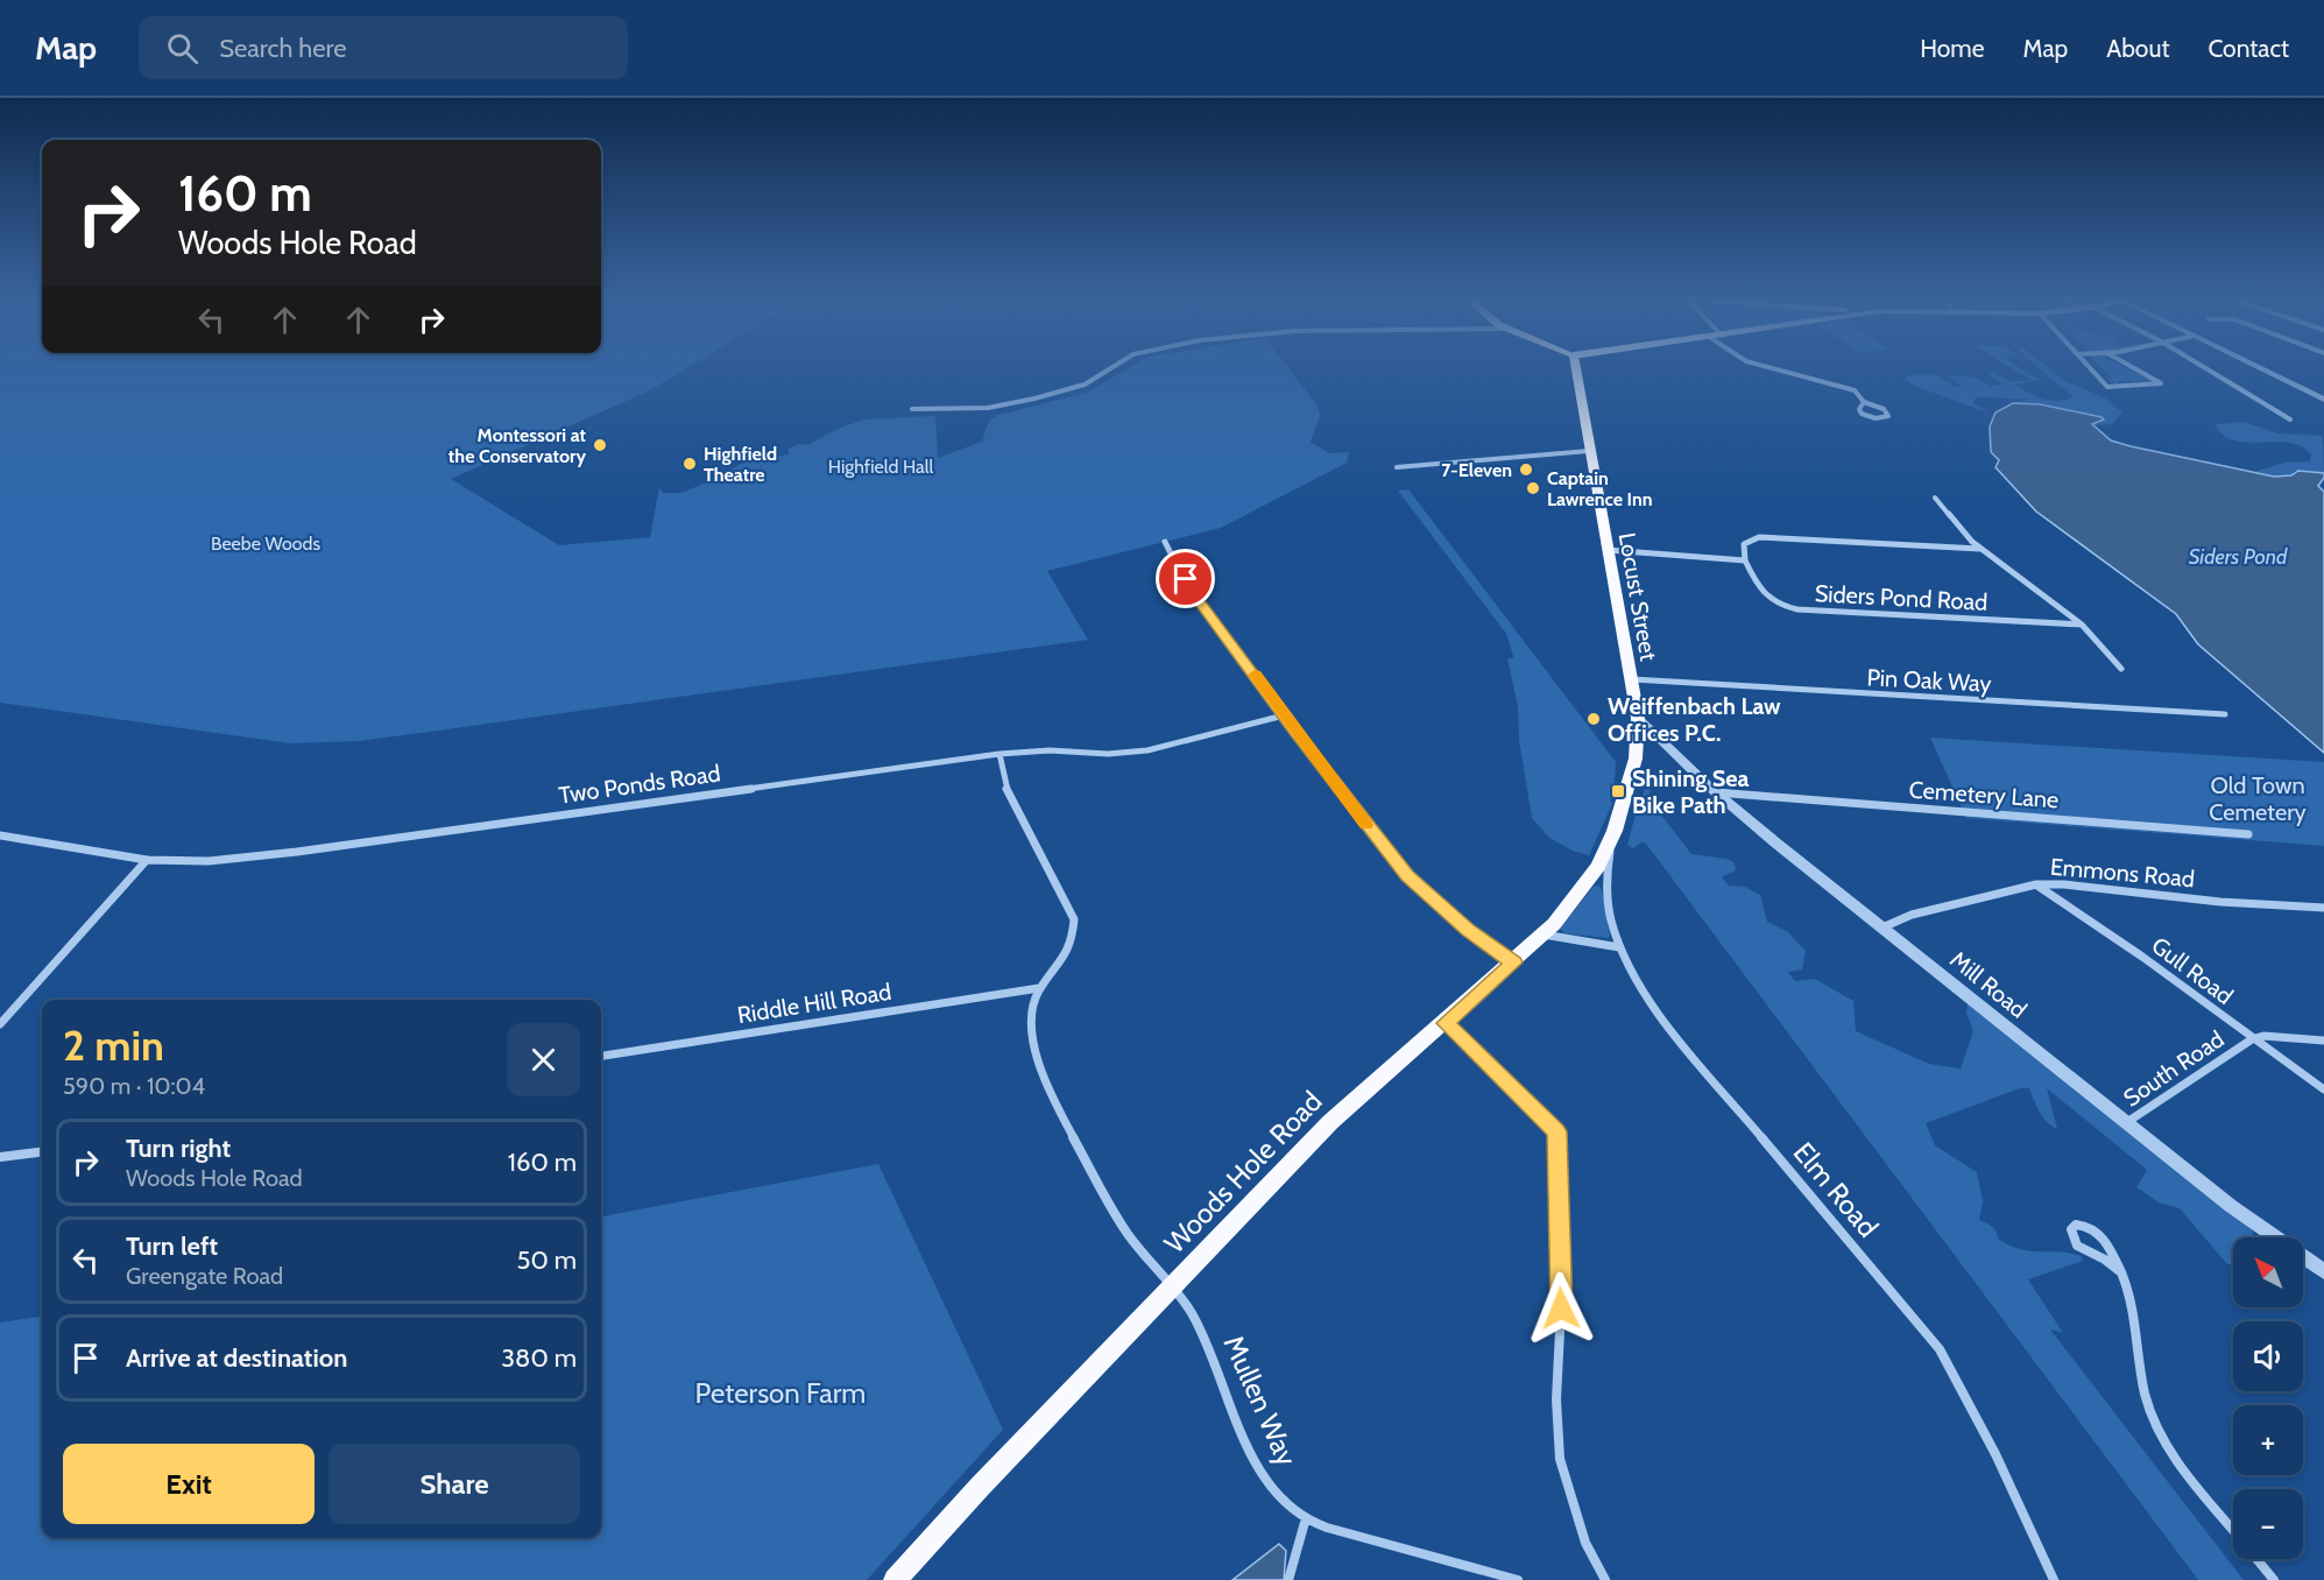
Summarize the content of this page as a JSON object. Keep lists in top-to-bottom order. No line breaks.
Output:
{"streets":{"highway":["Locust Street","Woods Hole Road"],"street":["Siders Pond Road","Pin Oak Way","Two Ponds Road","Cemetery Lane","Emmons Road","Gull Road","Mill Road","Riddle Hill Road","South Road","Elm Road","Mullen Way"]},"crossings":[["Locust Street","Pin Oak Way"],["Locust Street","Cemetery Lane"],["Locust Street","Mill Road"],["Locust Street","Woods Hole Road"],["Cemetery Lane","Mill Road"],["Emmons Road","Gull Road"],["Emmons Road","Mill Road"],["Gull Road","South Road"],["Mill Road","South Road"],["Riddle Hill Road","Mullen Way"],["Woods Hole Road","Elm Road"],["Woods Hole Road","Mullen Way"]],"water":["Siders Pond"],"parks":["Highfield Hall","Beebe Woods","Old Town Cemetery","Peterson Farm"],"places":{"other":["Montessori at the Conservatory","Highfield Theatre","7-Eleven","Captain Lawrence Inn","Weiffenbach Law Offices P.C."],"transit":["Shining Sea Bike Path"]},"north":"top left","page":{"header":"Map","search":"Search here","nav":["Home","Map","About","Contact"],"turn":["160 m","Woods Hole Road"],"heading":["2 min","590 m · 10:04"],"list":[{"name":"Turn right","note":"Woods Hole Road","value":"160 m"},{"name":"Turn left","note":"Greengate Road","value":"50 m"},{"name":"Arrive at destination","value":"380 m"}],"map_buttons":["+","−"],"buttons":["Exit","Share"]}}
